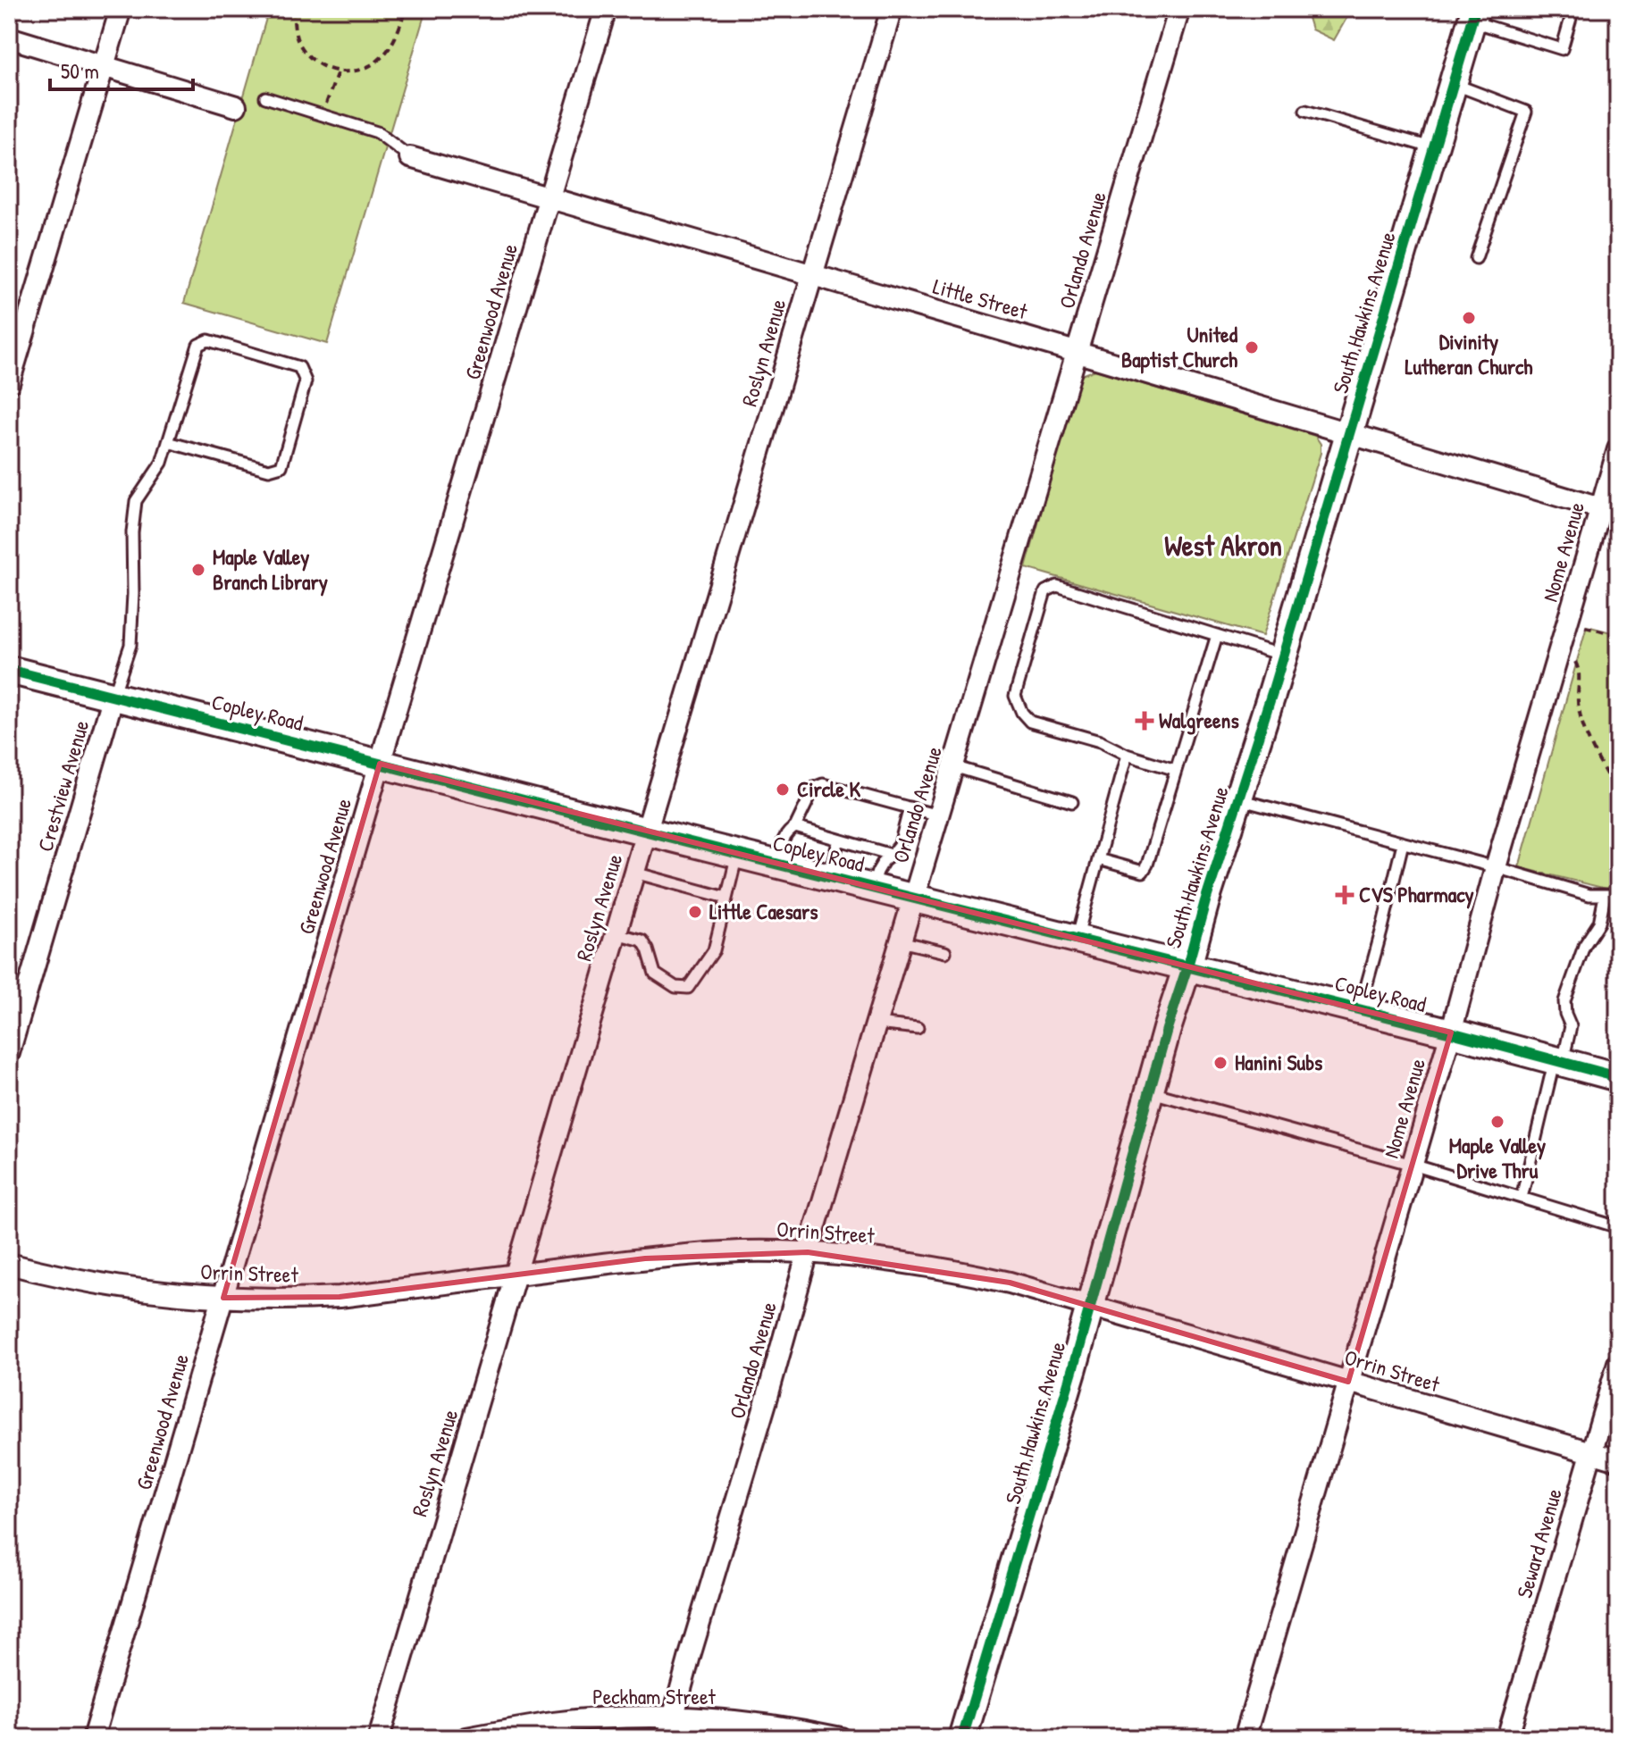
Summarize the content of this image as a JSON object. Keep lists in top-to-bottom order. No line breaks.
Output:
{"streets":{"main road":["South Hawkins Avenue","Copley Road"],"street":["Orlando Avenue","Little Street","Greenwood Avenue","Roslyn Avenue","Nome Avenue","Crestview Avenue","Orrin Street","Seward Avenue","Peckham Street"]},"crossings":[["Orlando Avenue","Little Street"],["Orlando Avenue","Copley Road"],["Orlando Avenue","Orrin Street"],["Orlando Avenue","Peckham Street"],["Little Street","Greenwood Avenue"],["Little Street","South Hawkins Avenue"],["Little Street","Roslyn Avenue"],["Little Street","Nome Avenue"],["Greenwood Avenue","Copley Road"],["Greenwood Avenue","Orrin Street"],["South Hawkins Avenue","Copley Road"],["South Hawkins Avenue","Orrin Street"],["Roslyn Avenue","Copley Road"],["Roslyn Avenue","Orrin Street"],["Nome Avenue","Copley Road"],["Nome Avenue","Orrin Street"],["Copley Road","Crestview Avenue"],["Orrin Street","Seward Avenue"]],"districts":["West Akron"],"places":{"other":["Divinity Lutheran Church","United Baptist Church","Maple Valley Branch Library","Circle K","Little Caesars","Hanini Subs","Maple Valley Drive Thru"],"health":["Walgreens","CVS Pharmacy"]},"scale_bar":"50 m"}
